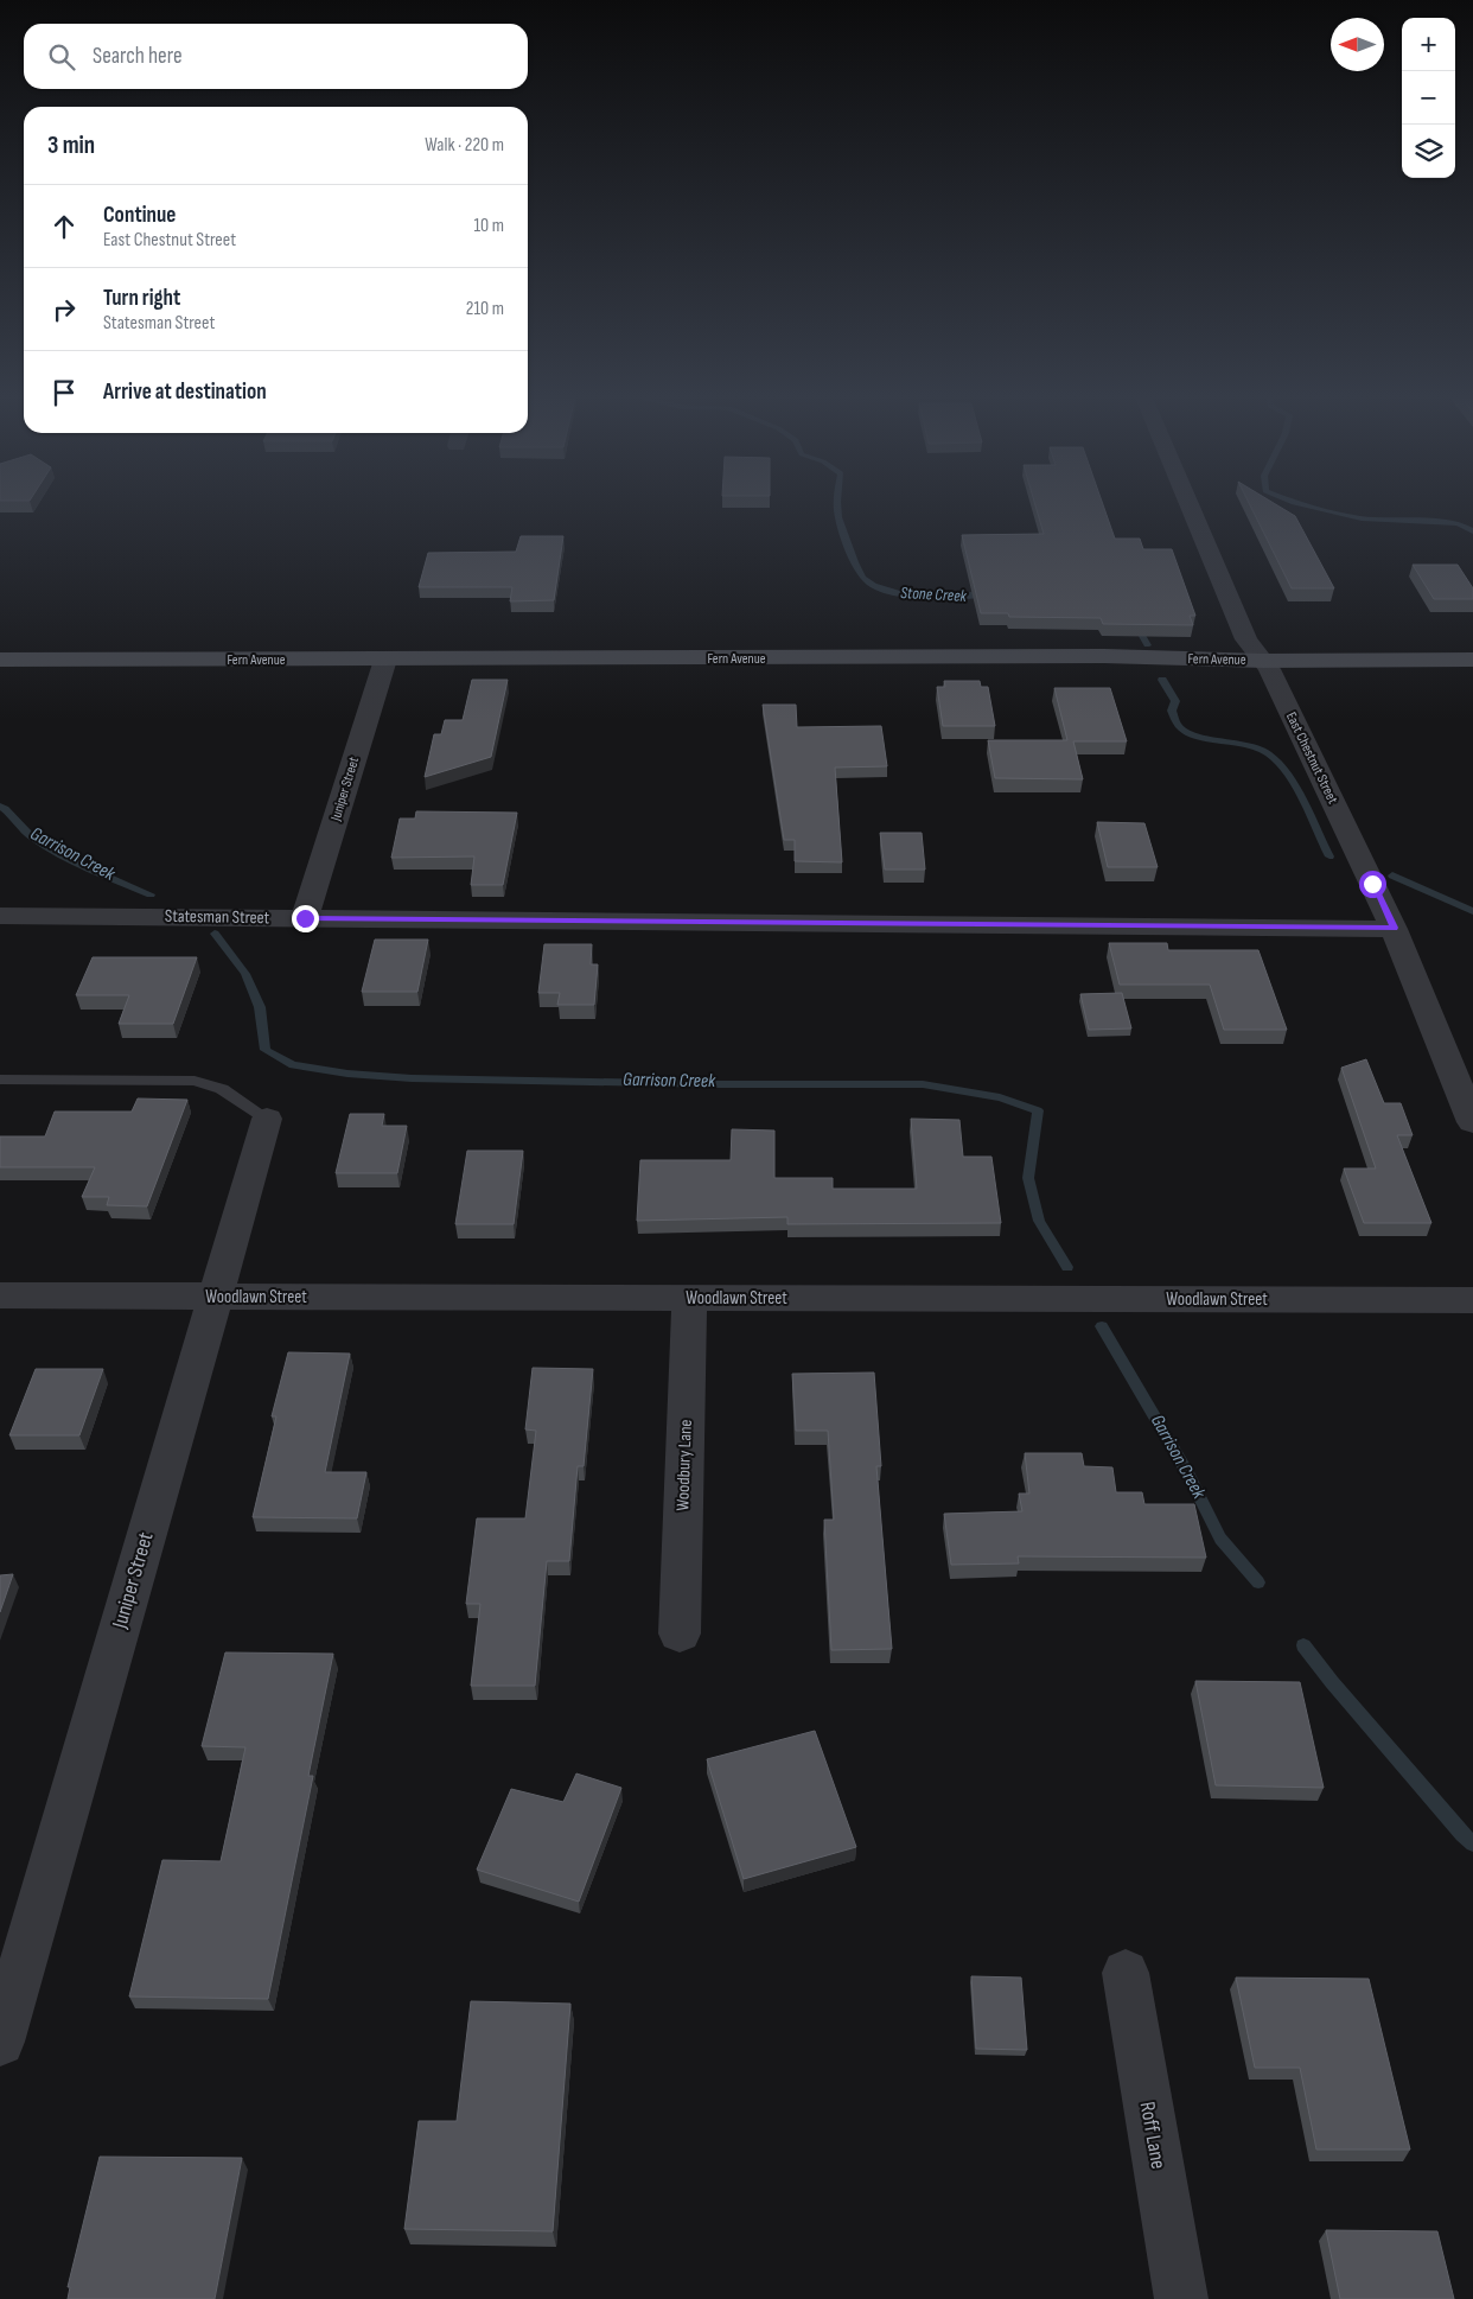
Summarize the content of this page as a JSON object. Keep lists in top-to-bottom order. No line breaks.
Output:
{"streets":{"main road":["Fern Avenue"],"street":["East Chestnut Street","Juniper Street","Statesman Street","Woodlawn Street","Woodbury Lane","Roff Lane"]},"crossings":[["Fern Avenue","East Chestnut Street"],["Fern Avenue","Juniper Street"],["East Chestnut Street","Statesman Street"],["Juniper Street","Statesman Street"],["Juniper Street","Woodlawn Street"],["Woodlawn Street","Woodbury Lane"]],"water":["Stone Creek","Garrison Creek"],"north":"left","page":{"map_buttons":["+","−"],"search":"Search here","heading":["3 min","Walk · 220 m"],"list":[["Continue","East Chestnut Street","10 m"],["Turn right","Statesman Street","210 m"],"Arrive at destination"]}}
